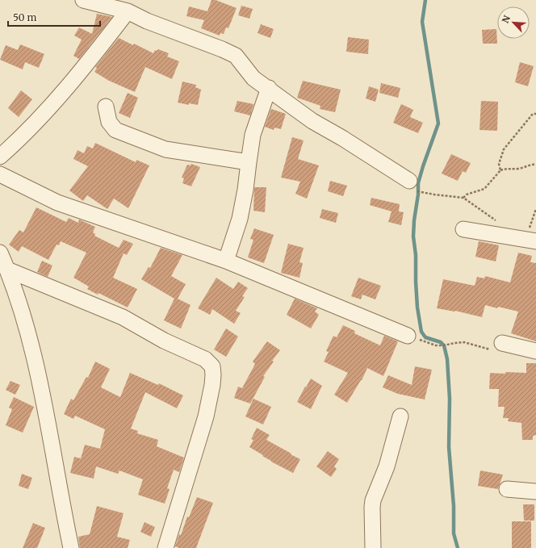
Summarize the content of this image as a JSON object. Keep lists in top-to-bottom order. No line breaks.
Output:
{"scale_bar":"50 m","north":"top left"}
